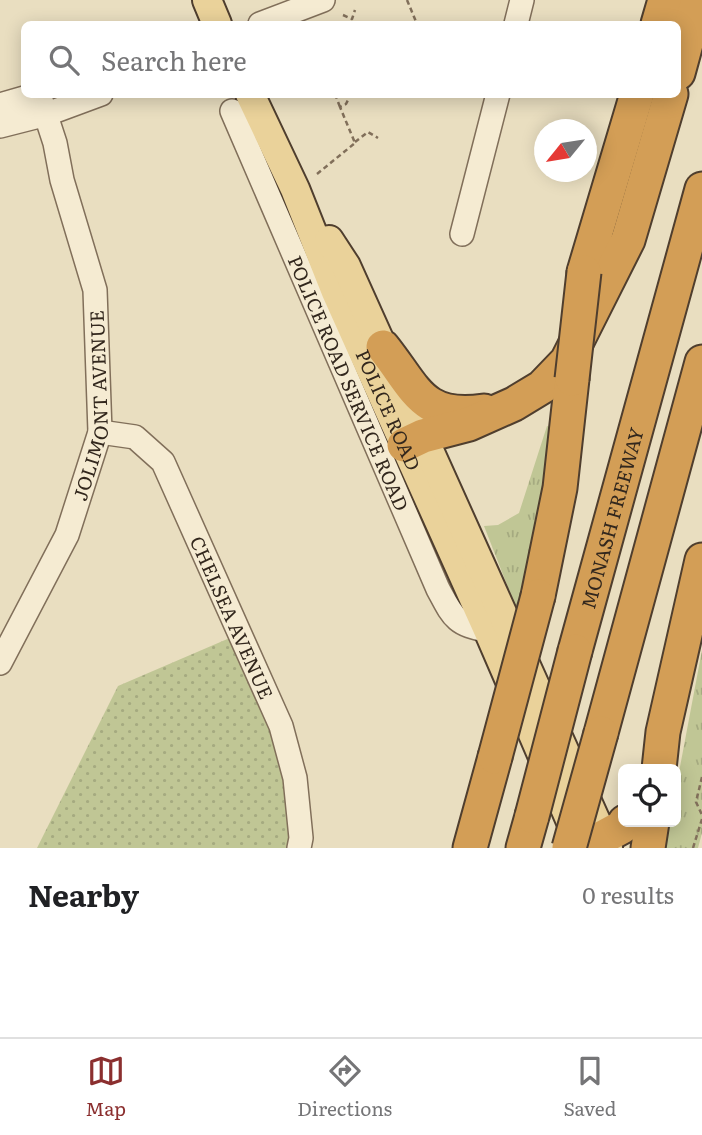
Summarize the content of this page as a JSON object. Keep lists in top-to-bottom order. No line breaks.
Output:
{"streets":{"highway":["MONASH FREEWAY"],"main road":["POLICE ROAD"],"street":["POLICE ROAD SERVICE ROAD","JOLIMONT AVENUE","CHELSEA AVENUE"]},"crossings":[["POLICE ROAD SERVICE ROAD","POLICE ROAD"],["JOLIMONT AVENUE","CHELSEA AVENUE"]],"north":"bottom left","page":{"search":"Search here","heading":["Nearby","0 results"],"nav":["Map","Directions","Saved"]}}
